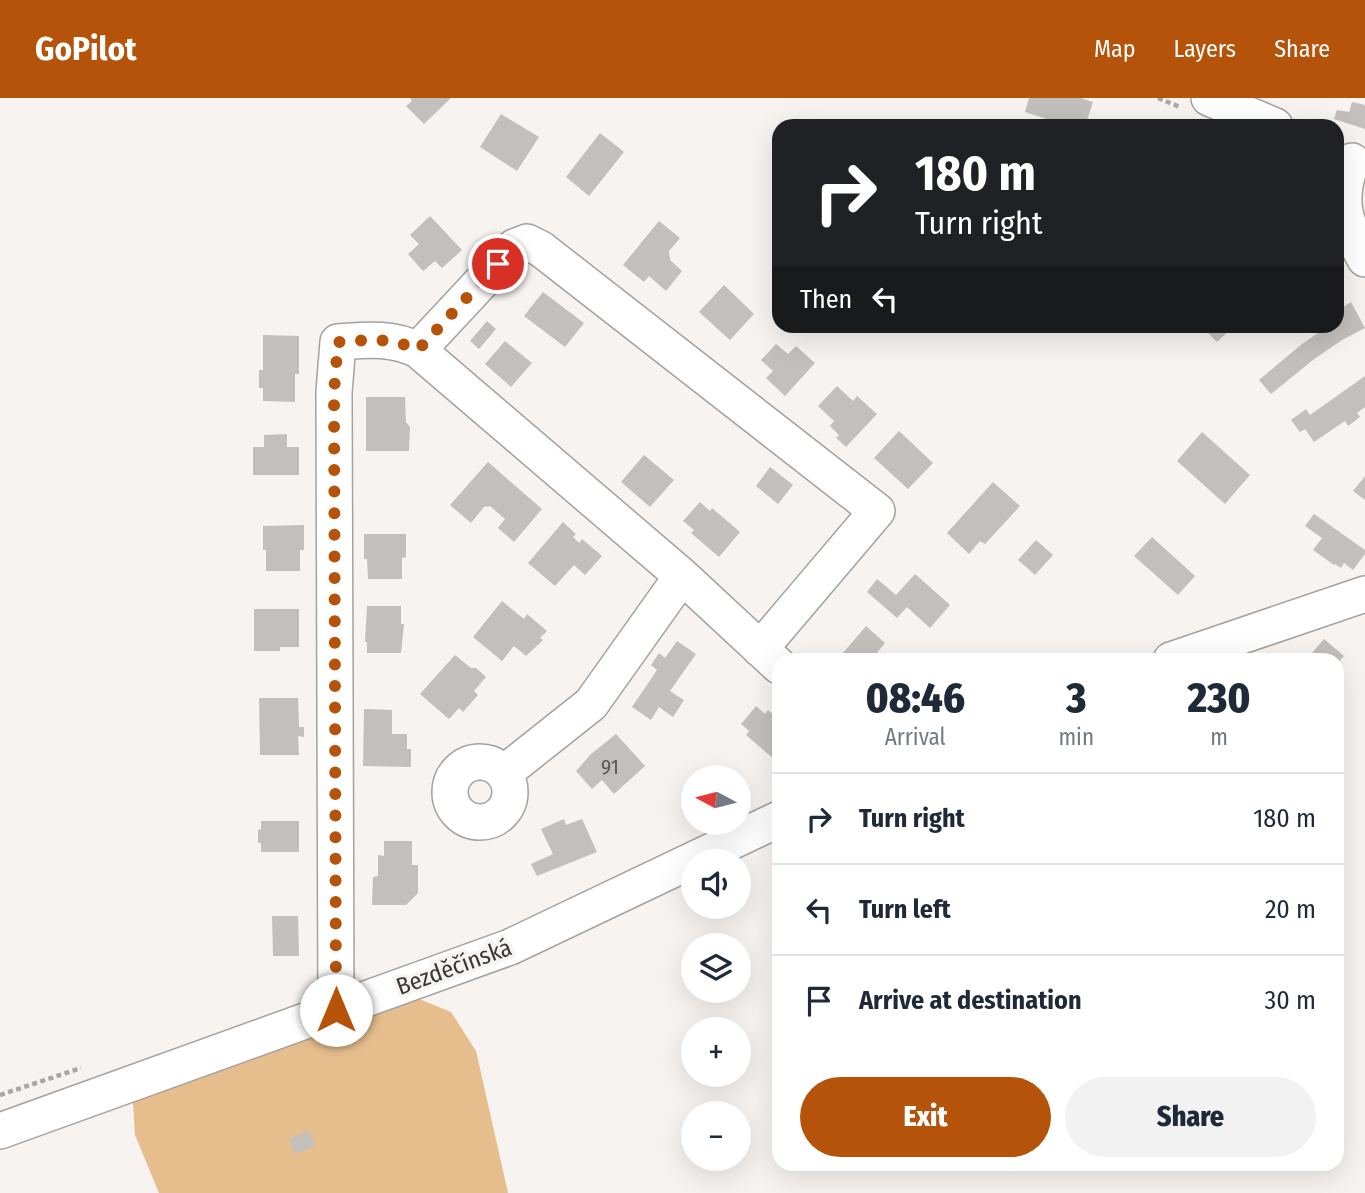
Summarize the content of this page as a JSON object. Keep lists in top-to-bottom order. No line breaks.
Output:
{"streets":{"street":["Bezděčínská"]},"house_numbers":["91"],"north":"left","page":{"header":"GoPilot","nav":["Map","Layers","Share"],"turn":["180 m","Turn right"],"then":"Then","eta":["08:46","Arrival","3","min","230","m"],"map_buttons":["+","−"],"list":[{"name":"Turn right","value":"180 m"},{"name":"Turn left","value":"20 m"},{"name":"Arrive at destination","value":"30 m"}],"buttons":["Exit","Share"]}}
